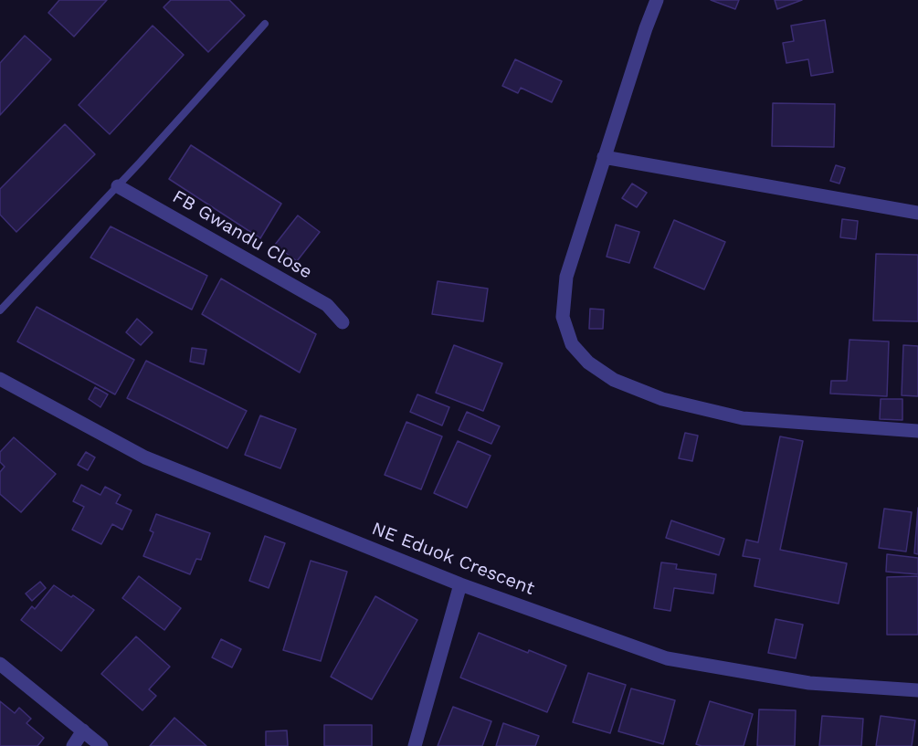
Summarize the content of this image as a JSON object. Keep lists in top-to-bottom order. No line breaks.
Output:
{"streets":{"street":["FB Gwandu Close","NE Eduok Crescent"]}}
